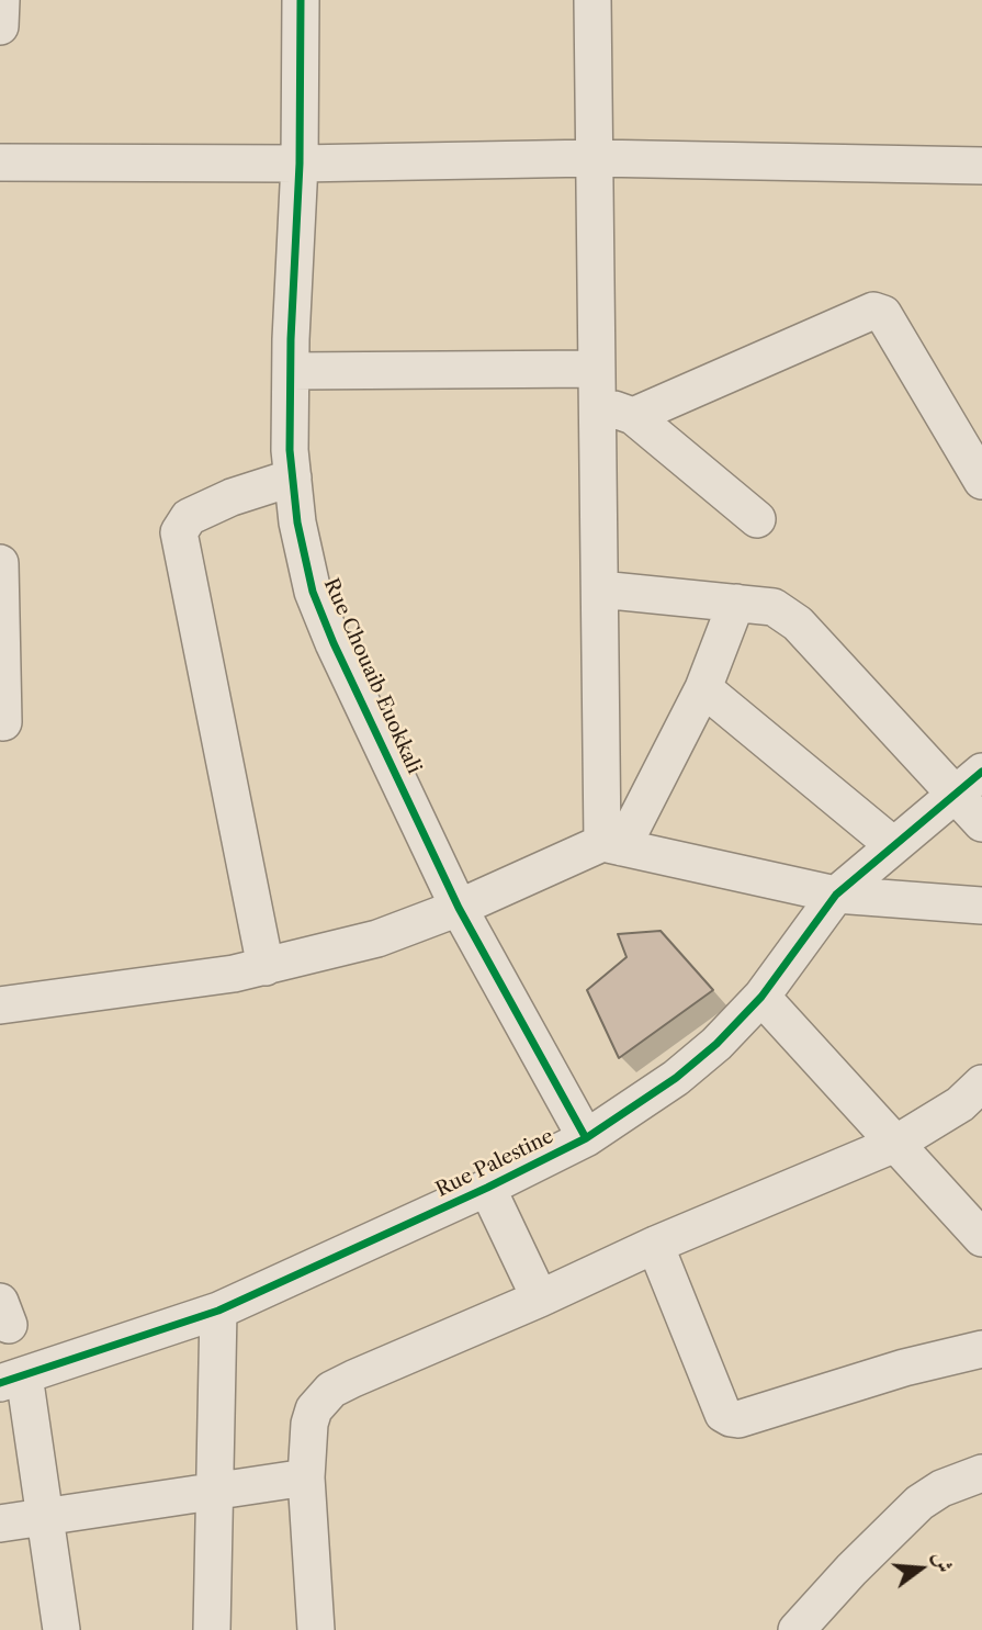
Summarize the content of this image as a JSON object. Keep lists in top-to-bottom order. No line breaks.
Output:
{"streets":{"street":["Rue Chouaib Euokkali","Rue Palestine"]},"crossings":[["Rue Chouaib Euokkali","Rue Palestine"]],"north":"right"}
